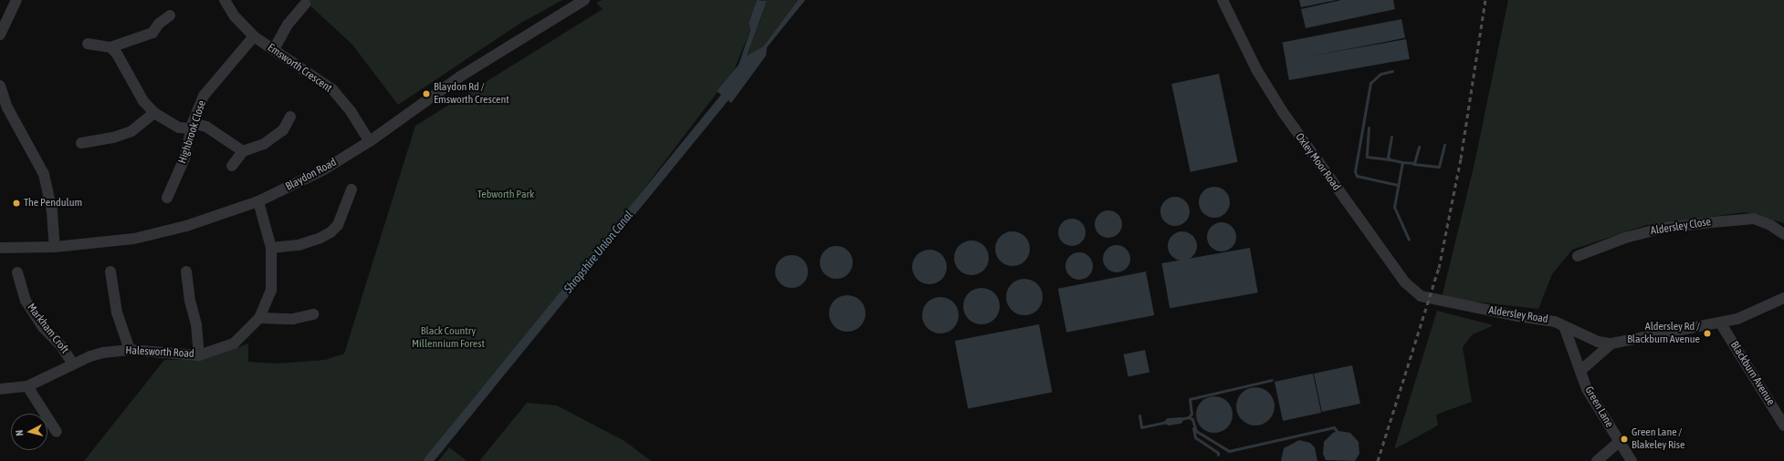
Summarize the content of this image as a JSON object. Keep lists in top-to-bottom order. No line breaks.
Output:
{"streets":{"street":["Emsworth Crescent","Highbrook Close","Oxley Moor Road","Blaydon Road","Aldersley Close","Aldersley Road","Markham Croft","Halesworth Road","Blackburn Avenue","Green Lane"]},"crossings":[["Emsworth Crescent","Highbrook Close"],["Emsworth Crescent","Blaydon Road"],["Oxley Moor Road","Aldersley Road"],["Blaydon Road","Halesworth Road"],["Aldersley Road","Blackburn Avenue"],["Aldersley Road","Green Lane"],["Markham Croft","Halesworth Road"]],"water":["Shropshire Union Canal"],"parks":["Tebworth Park","Black Country Millennium Forest"],"places":["Blaydon Rd / Emsworth Crescent","The Pendulum","Aldersley Rd / Blackburn Avenue","Green Lane / Blakeley Rise"],"north":"left"}
